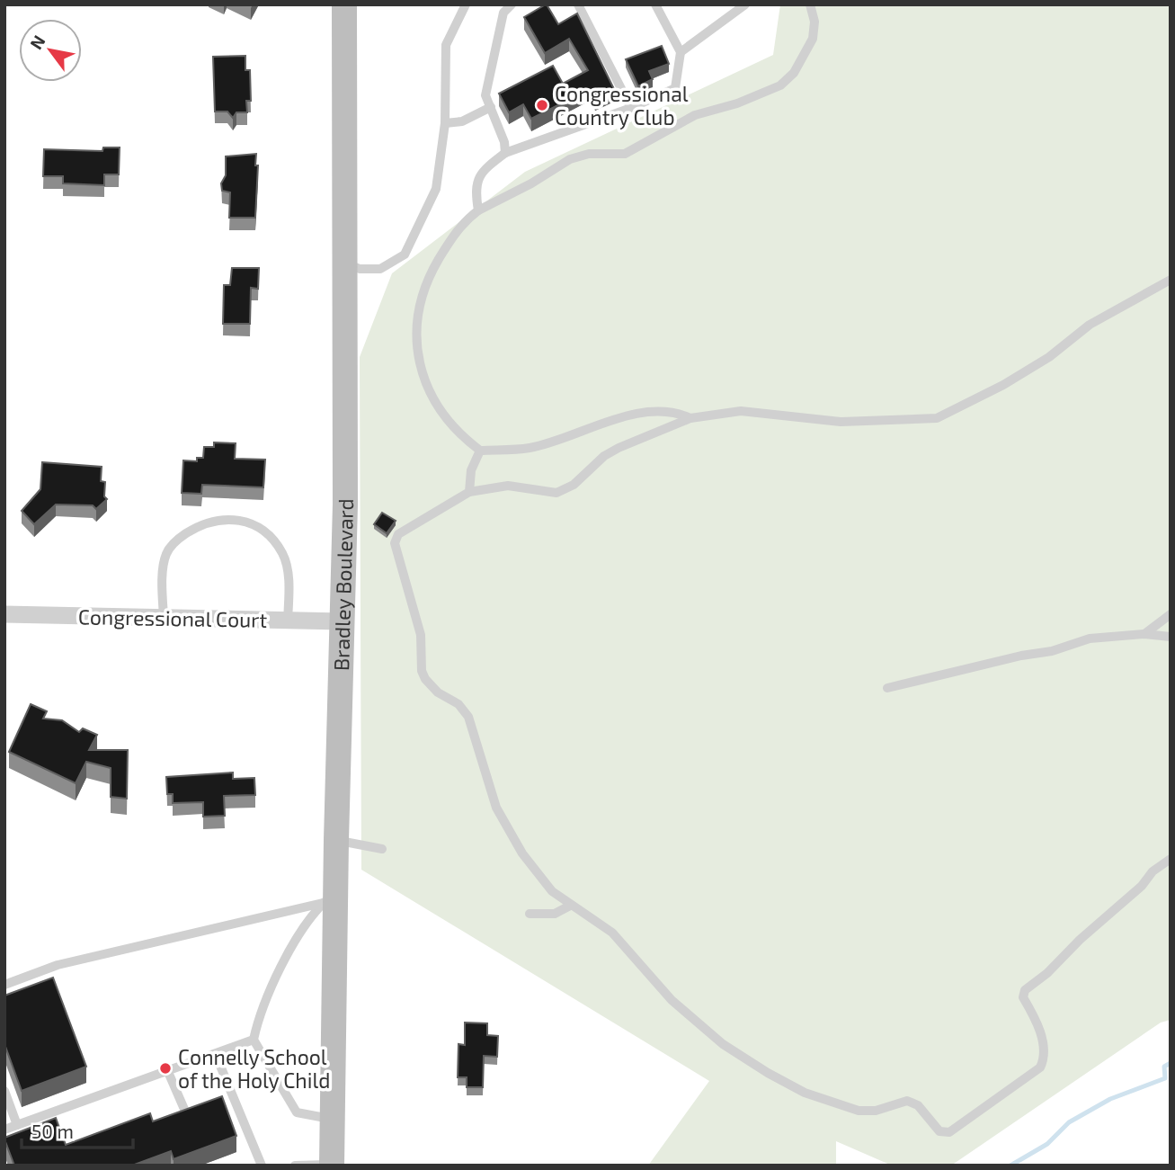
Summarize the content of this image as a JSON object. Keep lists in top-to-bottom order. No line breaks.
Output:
{"streets":{"main road":["Bradley Boulevard"],"street":["Congressional Court"]},"crossings":[["Bradley Boulevard","Congressional Court"]],"places":["Congressional Country Club","Connelly School of the Holy Child"],"scale_bar":"50 m","north":"top left"}
